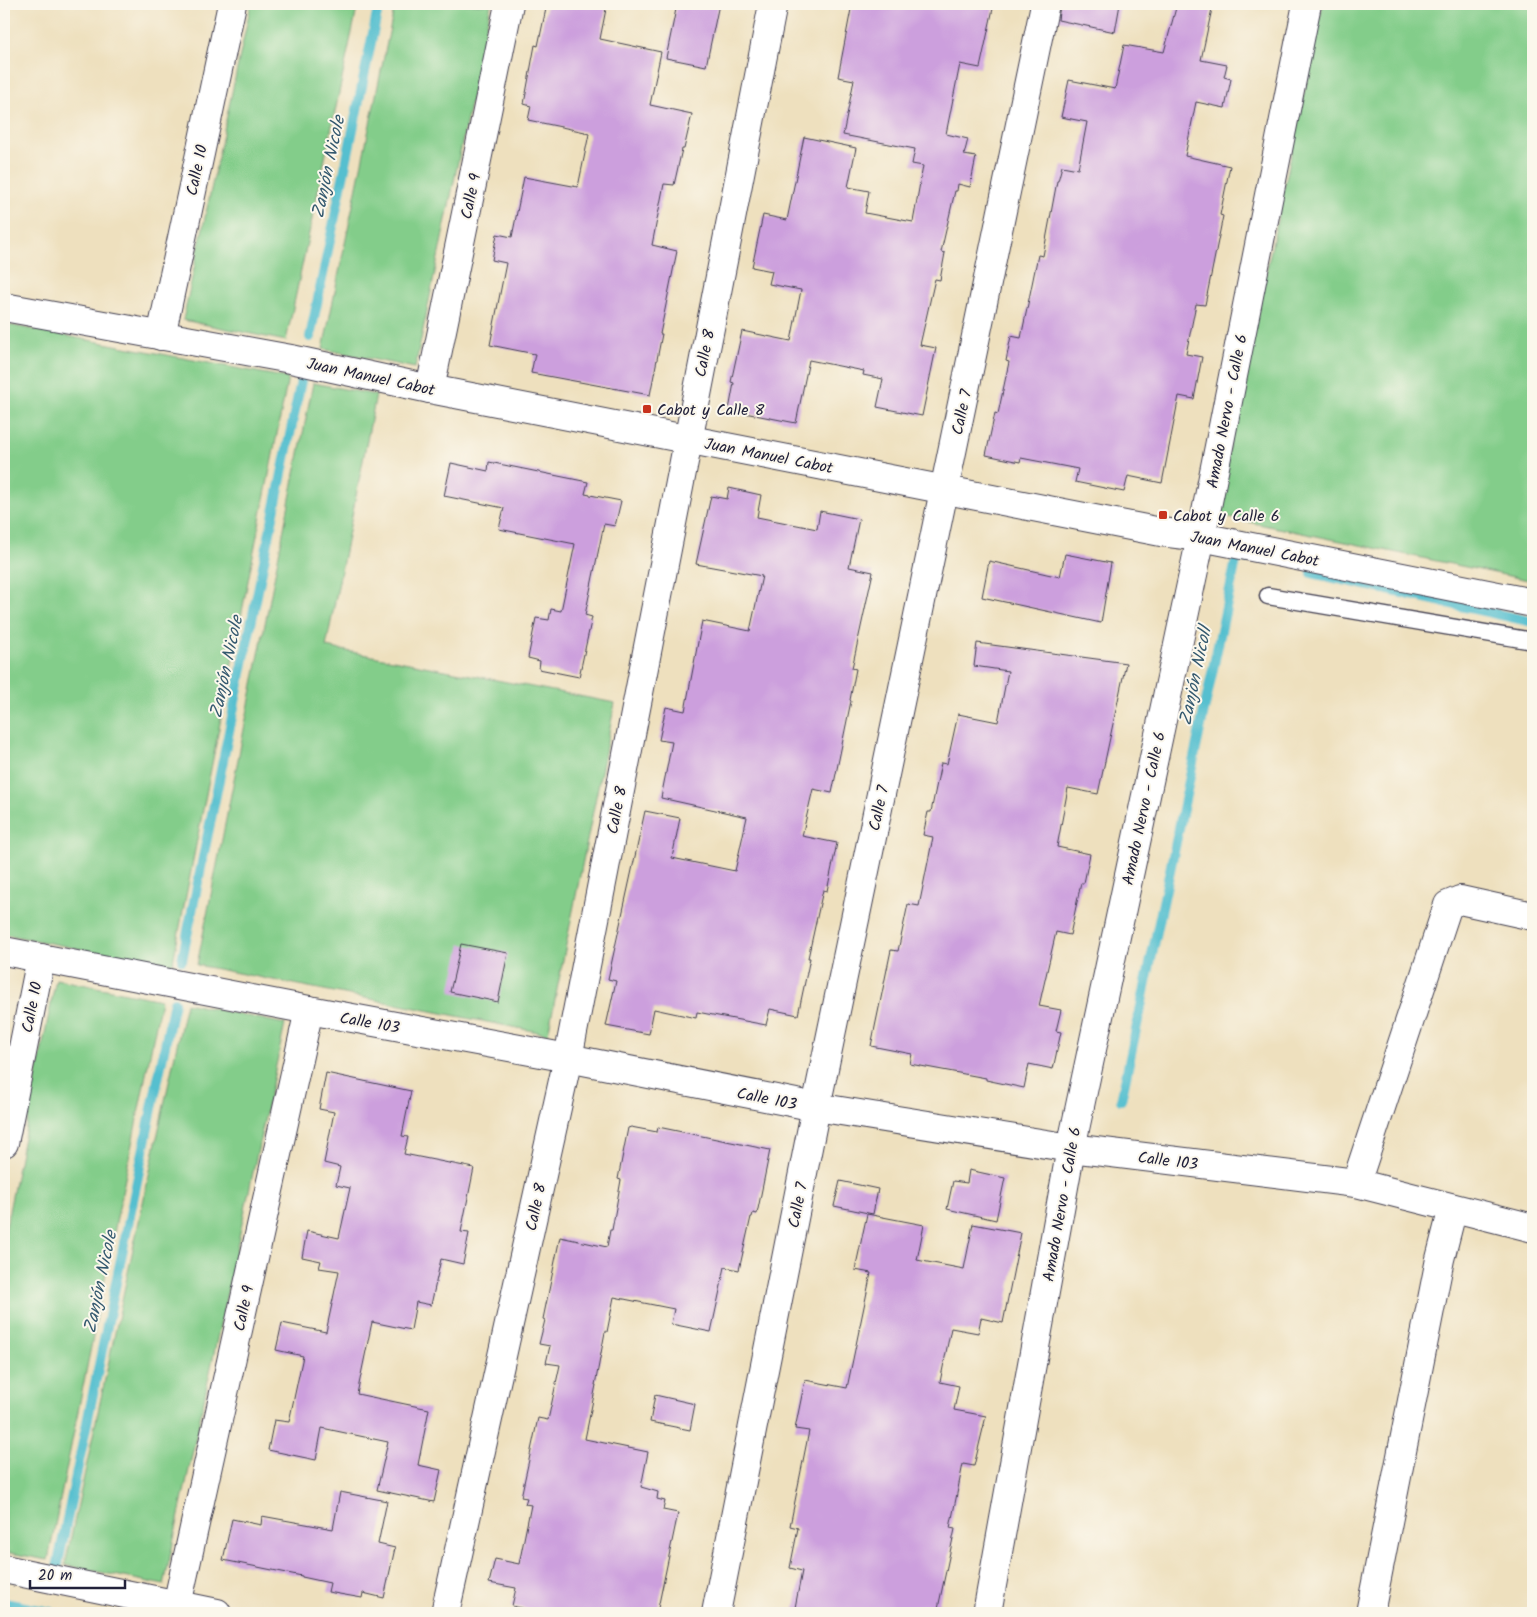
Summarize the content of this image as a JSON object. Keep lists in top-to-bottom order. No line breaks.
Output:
{"streets":{"street":["Calle 10","Calle 9","Calle 8","Juan Manuel Cabot","Amado Nervo - Calle 6","Calle 7","Calle 103"]},"crossings":[["Calle 10","Juan Manuel Cabot"],["Calle 10","Calle 103"],["Calle 9","Juan Manuel Cabot"],["Calle 9","Calle 103"],["Calle 8","Juan Manuel Cabot"],["Calle 8","Calle 103"],["Juan Manuel Cabot","Amado Nervo - Calle 6"],["Juan Manuel Cabot","Calle 7"],["Amado Nervo - Calle 6","Calle 103"],["Calle 7","Calle 103"]],"water":["Zanjón Nicole","Zanjón Nicoll"],"places":{"transit":["Cabot y Calle 8","Cabot y Calle 6"]},"scale_bar":"20 m"}
